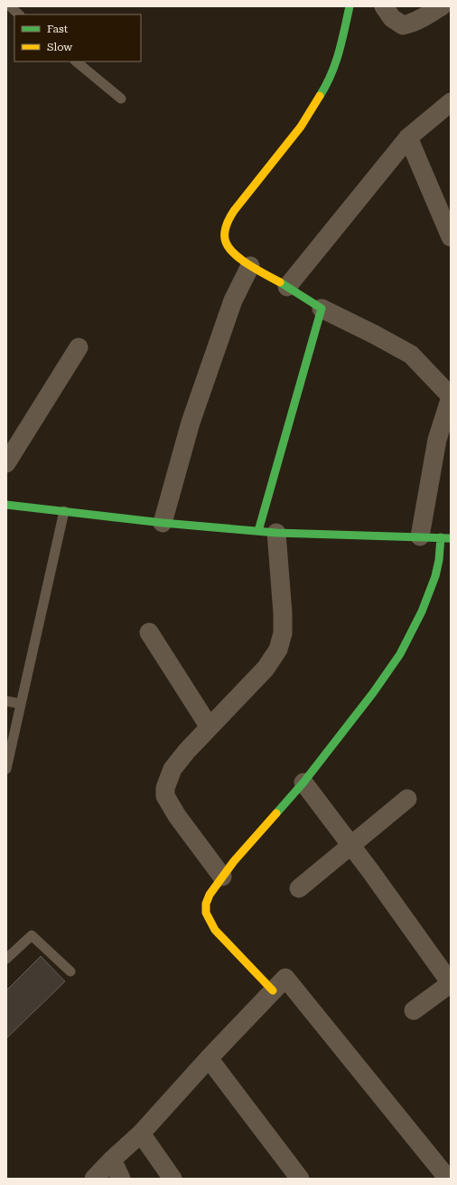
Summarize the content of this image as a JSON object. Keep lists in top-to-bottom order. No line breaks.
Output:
{"legend":["Fast","Slow"]}
